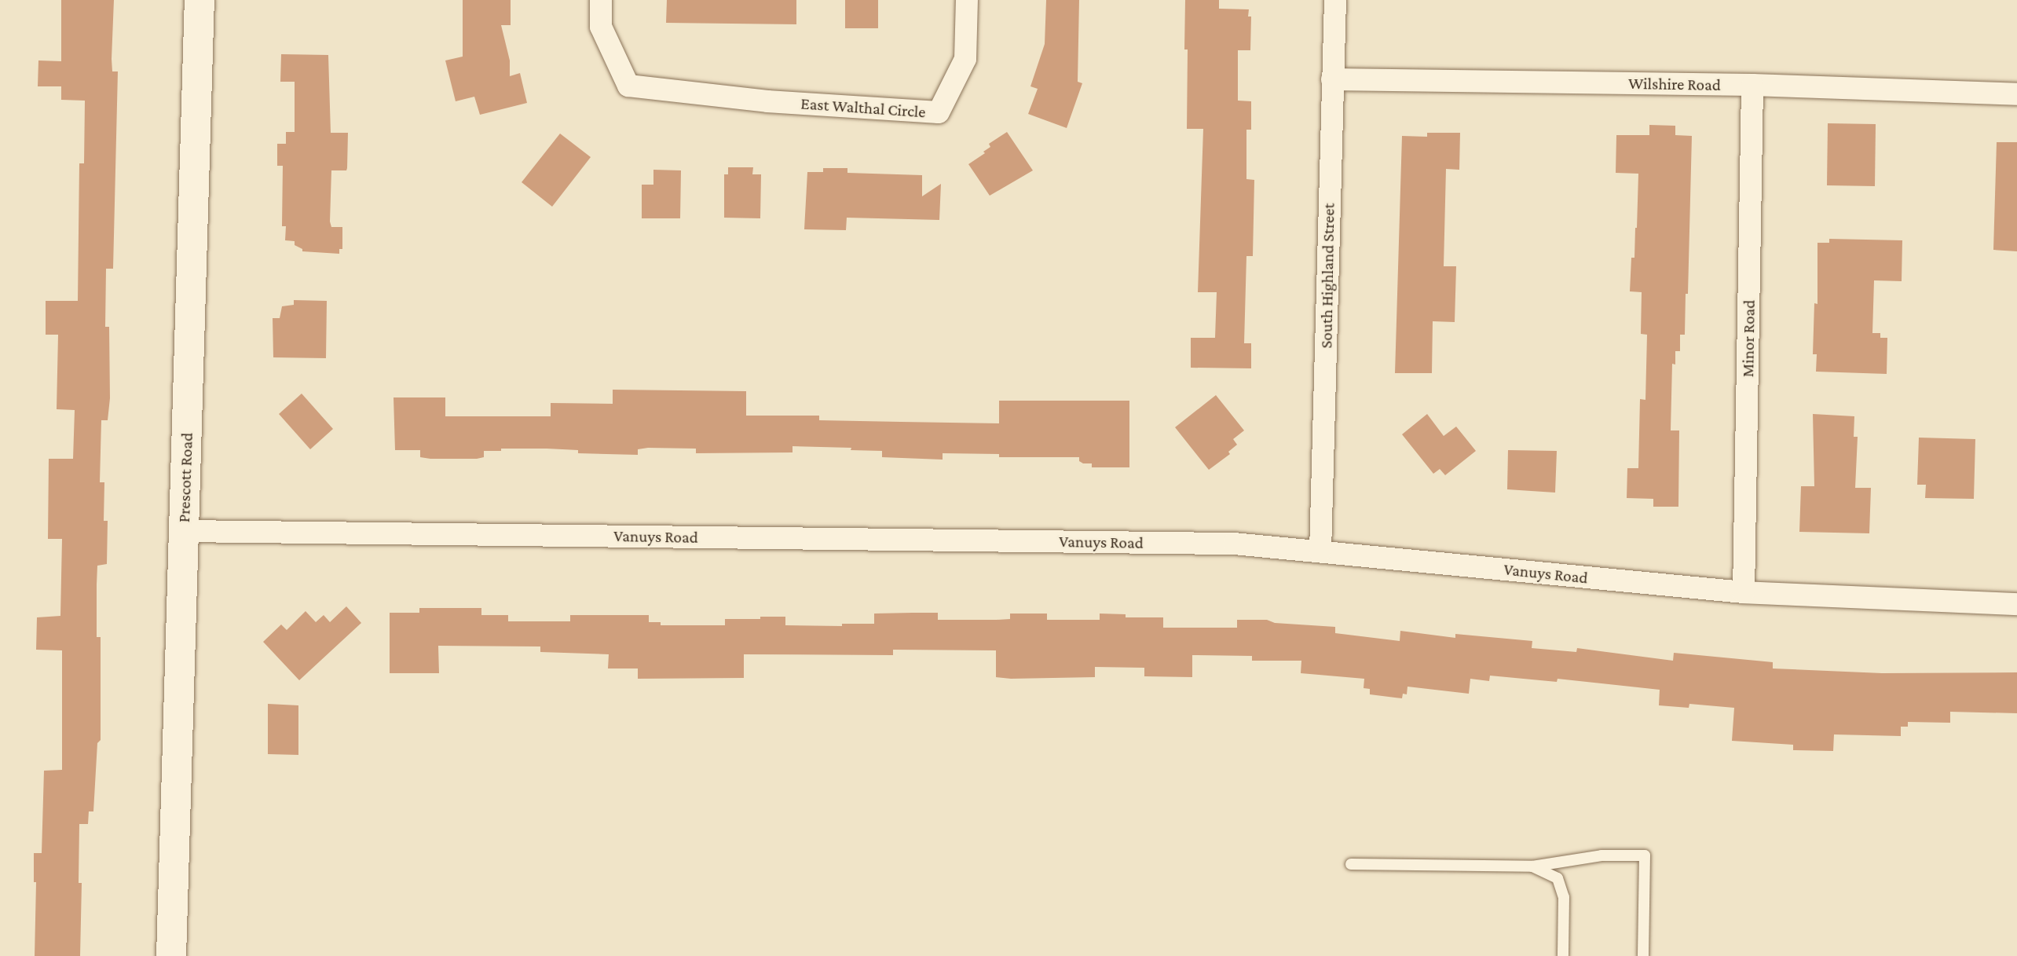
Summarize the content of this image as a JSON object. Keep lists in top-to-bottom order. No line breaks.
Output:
{"streets":{"main road":["Prescott Road"],"street":["Wilshire Road","East Walthal Circle","South Highland Street","Minor Road","Vanuys Road"]},"crossings":[["Wilshire Road","South Highland Street"],["Wilshire Road","Minor Road"],["South Highland Street","Vanuys Road"],["Minor Road","Vanuys Road"],["Prescott Road","Vanuys Road"]]}
